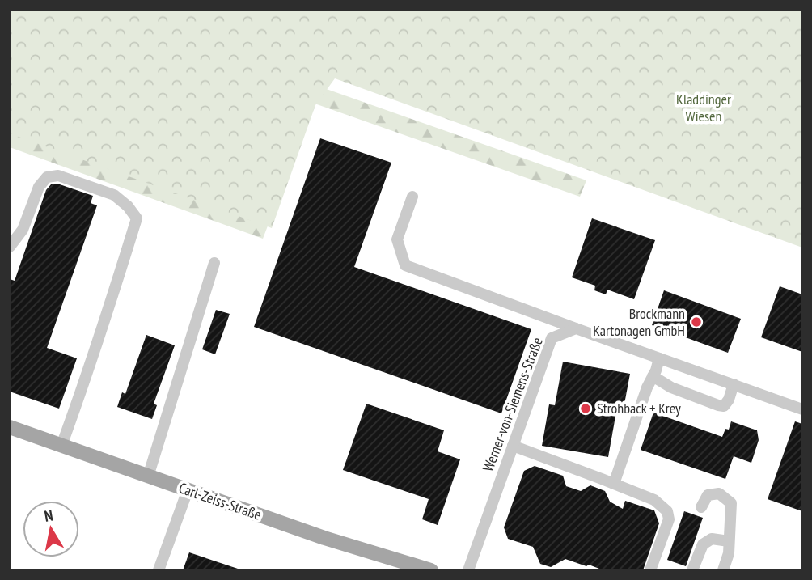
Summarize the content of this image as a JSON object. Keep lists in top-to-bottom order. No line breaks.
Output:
{"streets":{"main road":["Carl-Zeiss-Straße"],"street":["Werner-von-Siemens-Straße"]},"parks":["Kladdinger Wiesen"],"places":["Brockmann Kartonagen GmbH","Strohback + Krey"],"north":"top"}
